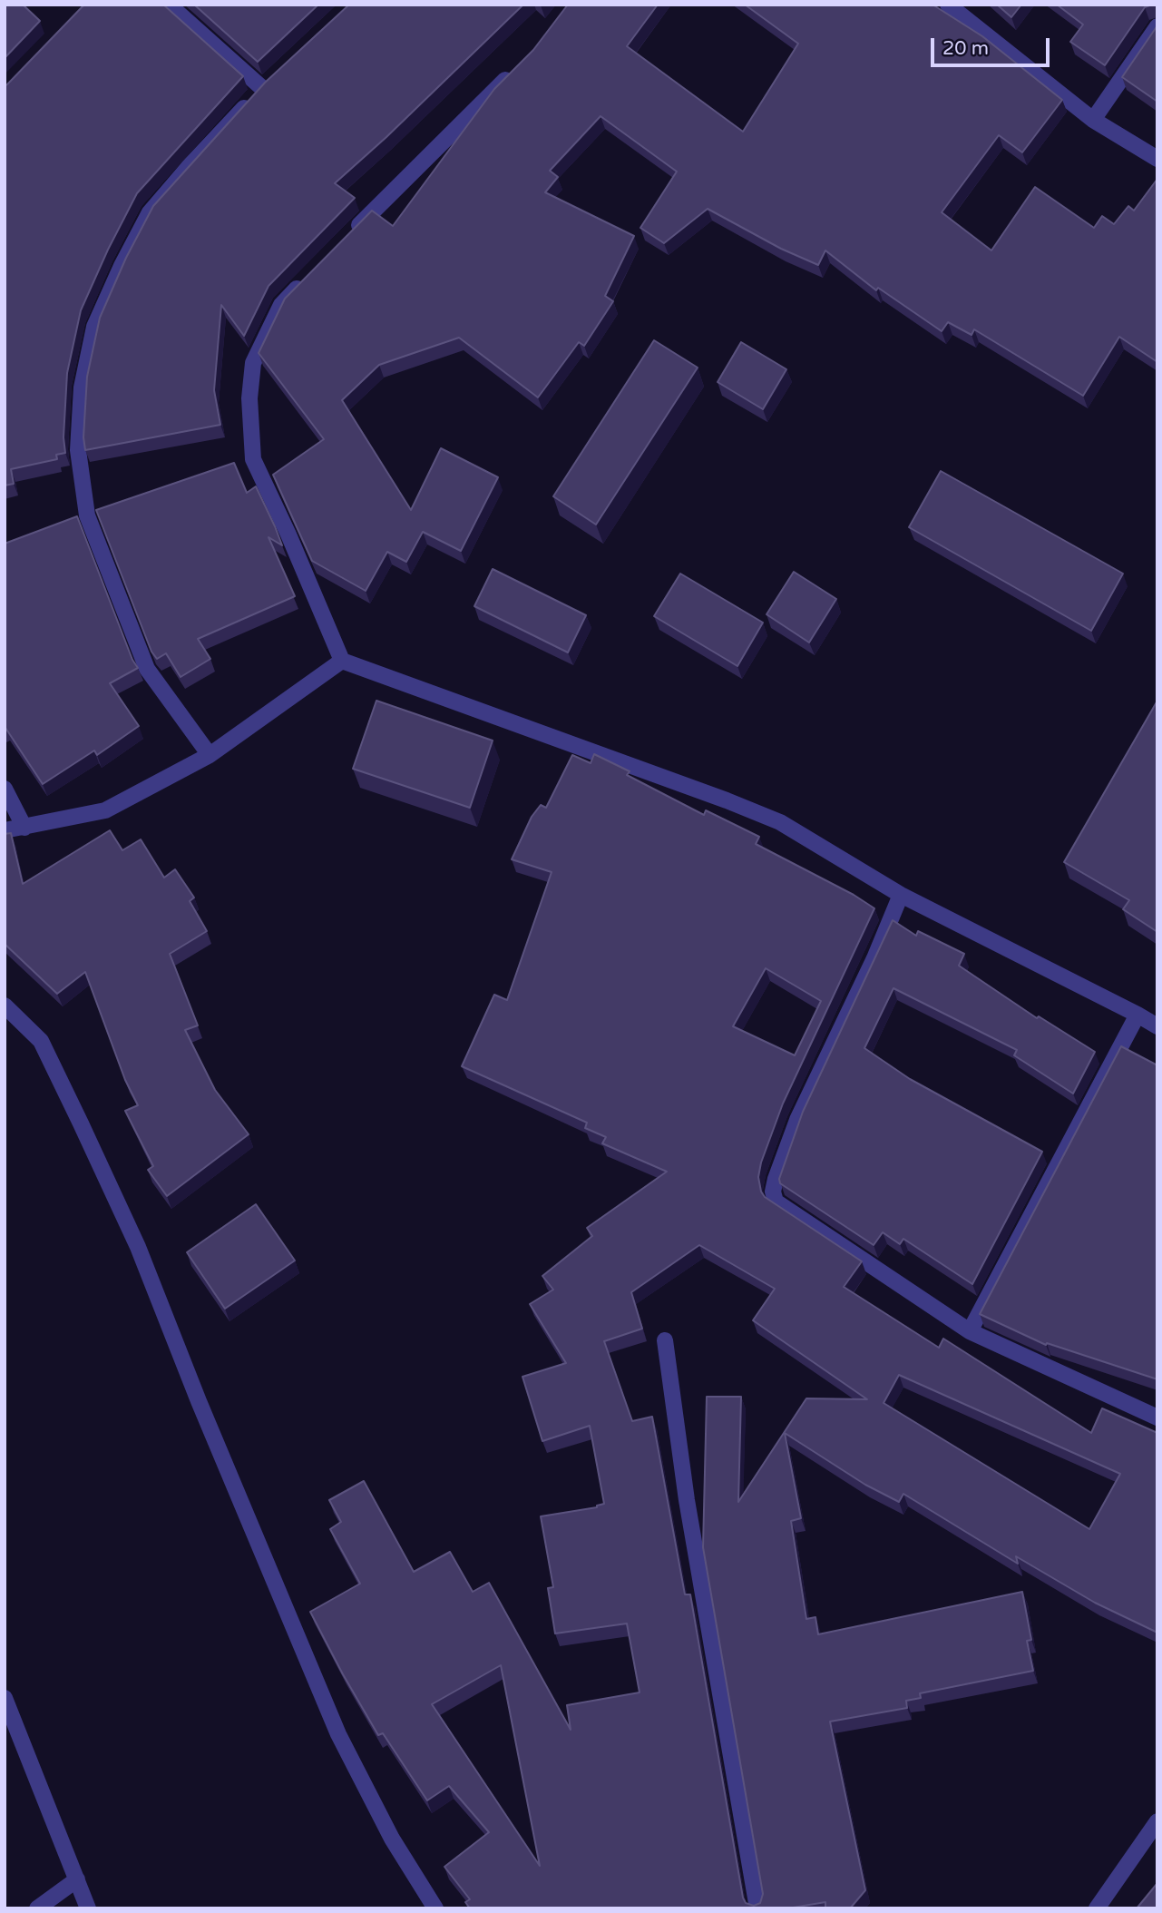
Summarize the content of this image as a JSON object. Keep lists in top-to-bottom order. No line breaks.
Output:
{"scale_bar":"20 m"}
